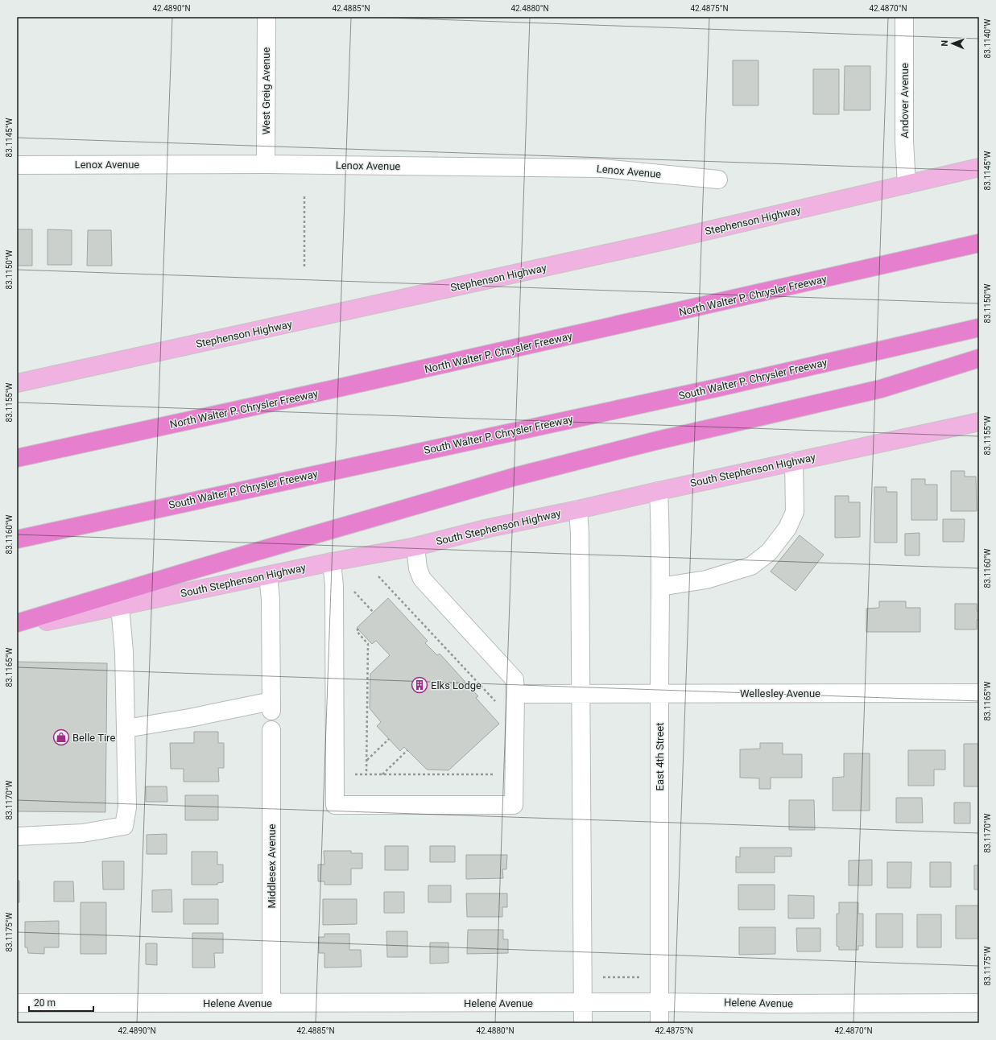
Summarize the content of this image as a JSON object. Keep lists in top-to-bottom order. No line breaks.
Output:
{"streets":{"highway":["North Walter P. Chrysler Freeway","South Walter P. Chrysler Freeway"],"main road":["Stephenson Highway","South Stephenson Highway"],"street":["West Greig Avenue","Andover Avenue","Lenox Avenue","Wellesley Avenue","East 4th Street","Middlesex Avenue","Helene Avenue"]},"crossings":[["West Greig Avenue","Lenox Avenue"],["Andover Avenue","Stephenson Highway"],["South Stephenson Highway","East 4th Street"],["Wellesley Avenue","East 4th Street"],["East 4th Street","Helene Avenue"],["Middlesex Avenue","Helene Avenue"]],"places":{"building":["Elks Lodge"],"shop":["Belle Tire"]},"scale_bar":"20 m","north":"left","coordinates":["42.4890°N","42.4885°N","42.4880°N","42.4875°N","42.4870°N","83.1140°W","83.1145°W","83.1150°W","83.1155°W","83.1160°W","83.1165°W","83.1170°W","83.1175°W"]}
